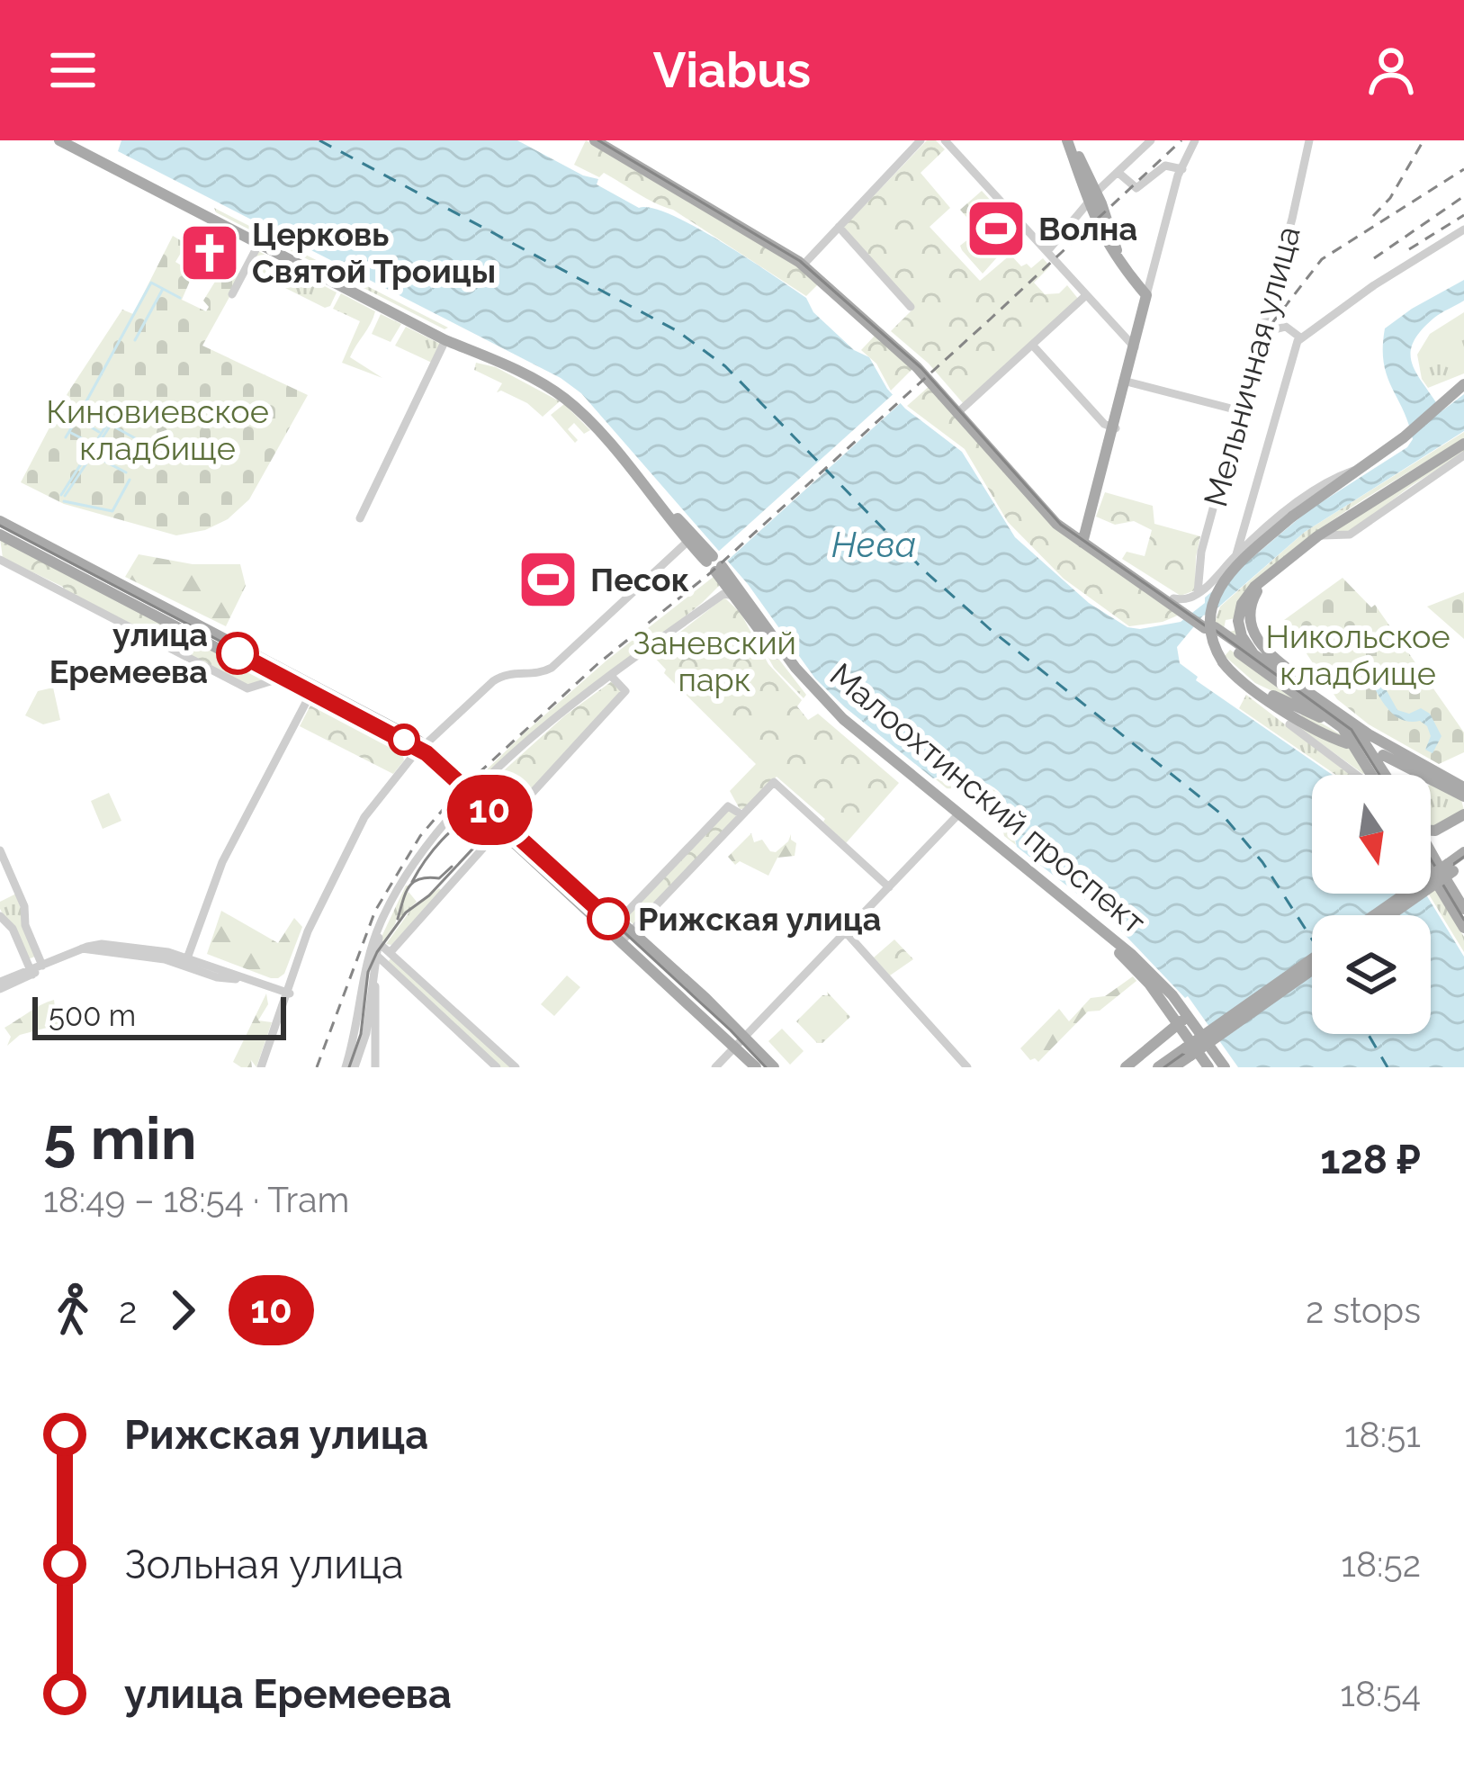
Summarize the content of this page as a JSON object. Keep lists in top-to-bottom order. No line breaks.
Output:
{"streets":{"main road":["Малоохтинский проспект"],"street":["Мельничная улица"]},"water":["Нева"],"parks":["Киновиевское кладбище","Никольское кладбище","Заневский парк"],"places":{"sports":["Волна","Песок"],"church":["Церковь Святой Троицы"],"other":["улица Еремеева","Рижская улица"]},"lines":["tram line 10"],"scale_bar":"500 m","north":"bottom","page":{"header":"Viabus","on_map":"10","scale":"500 m","heading":["5 min","18:49 – 18:54 · Tram","128 ₽"],"legs":["2","10","2 stops"],"list":[{"name":"Рижская улица","value":"18:51"},{"name":"Зольная улица","value":"18:52"},{"name":"улица Еремеева","value":"18:54"}]}}
